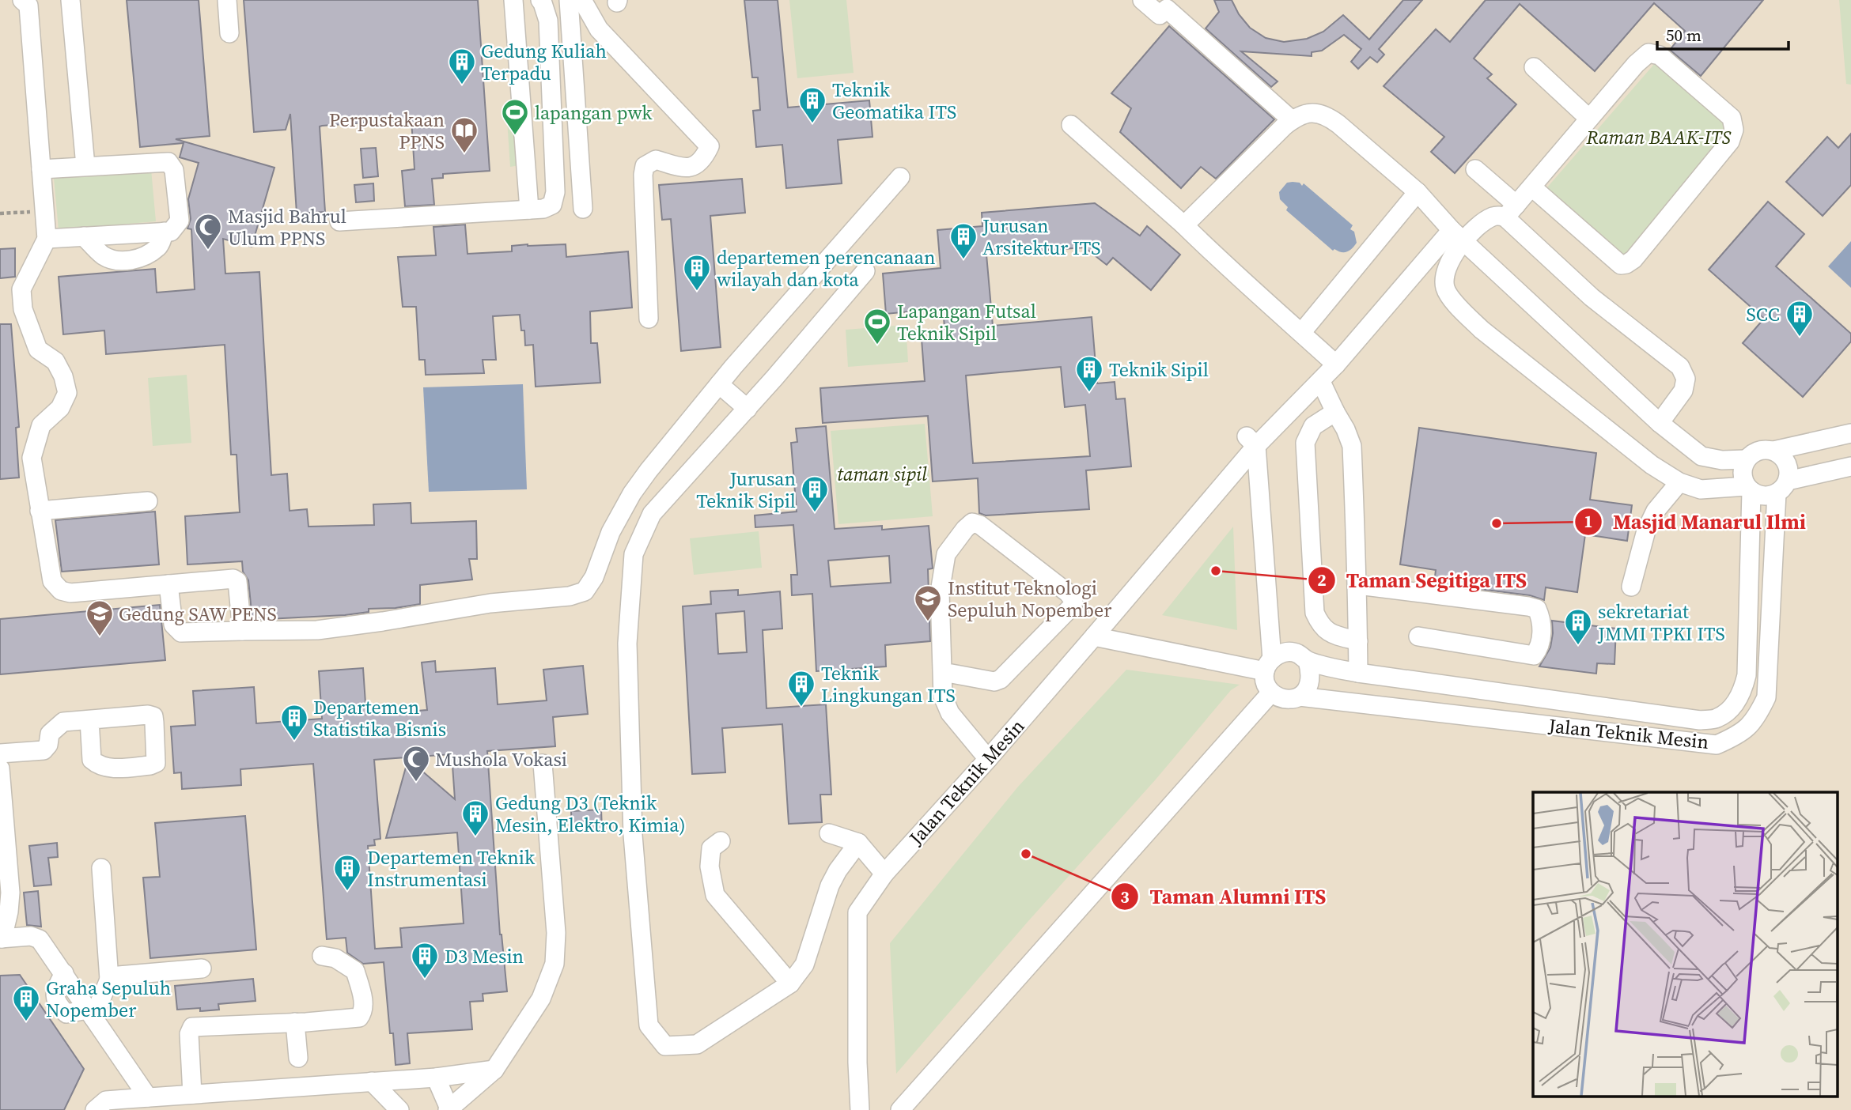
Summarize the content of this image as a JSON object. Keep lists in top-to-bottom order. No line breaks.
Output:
{"streets":{"street":["Jalan Teknik Mesin"]},"parks":["Raman BAAK-ITS","taman sipil"],"places":{"building":["Gedung Kuliah Terpadu","Teknik Geomatika ITS","Jurusan Arsitektur ITS","departemen perencanaan wilayah dan kota","SCC","Teknik Sipil","Jurusan Teknik Sipil","sekretariat JMMI TPKI ITS","Teknik Lingkungan ITS","Departemen Statistika Bisnis","Gedung D3 (Teknik Mesin, Elektro, Kimia)","Departemen Teknik Instrumentasi","D3 Mesin","Graha Sepuluh Nopember"],"sports":["lapangan pwk","Lapangan Futsal Teknik Sipil"],"library":["Perpustakaan PPNS"],"mosque":["Masjid Bahrul Ulum PPNS","Mushola Vokasi"],"other":["Masjid Manarul Ilmi","Taman Segitiga ITS","Taman Alumni ITS"],"school or university":["Institut Teknologi Sepuluh Nopember","Gedung SAW PENS"]},"scale_bar":"50 m"}
